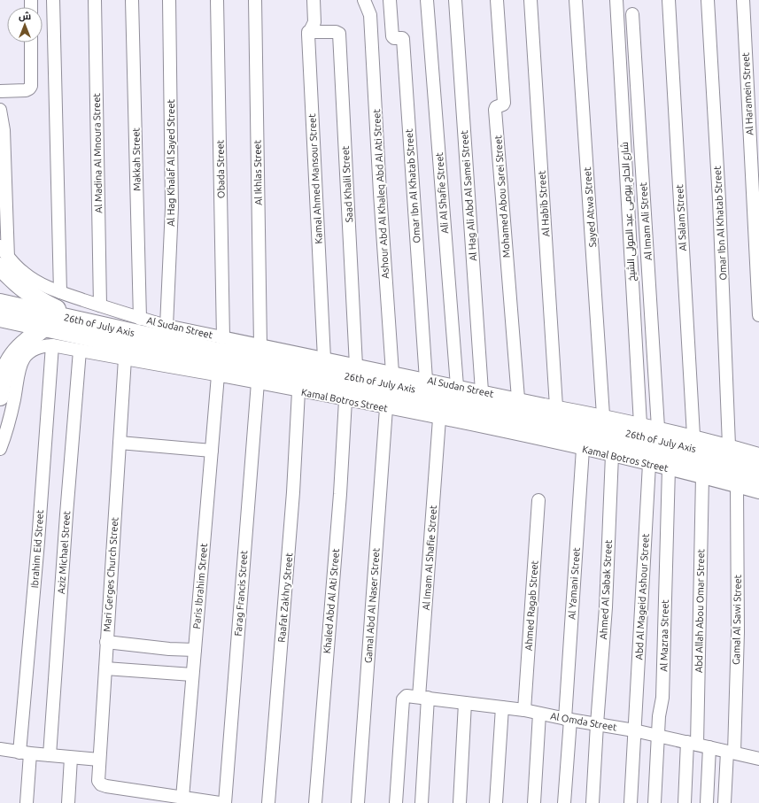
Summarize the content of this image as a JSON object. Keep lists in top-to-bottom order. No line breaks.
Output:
{"streets":{"highway":["26th of July Axis"],"street":["Al Haramein Street","Al Madina Al Mnoura Street","Makkah Street","Al Hag Khalaf Al Sayed Street","Obada Street","Al Ikhlas Street","Kamal Ahmed Mansour Street","Saad Khalil Street","Omar Ibn Al Khatab Street","Ali Al Shafie Street","Ashour Abd Al Khaleq Abd Al Ati Street","Al Hag Ali Abd Al Samei Street","Mohamed Abou Sarei Street","Al Habib Street","Sayed Atwa Street","شارع الحاج بيومى عبد المولى الشيخ","Al Salam Street","Al Imam Ali Street","Al Sudan Street","Kamal Botros Street","Ibrahim Eid Street","Aziz Michael Street","Al Imam Al Shafie Street","Mari Gerges Church Street","Al Yamani Street","Paris Ibrahim Street","Ahmed Al Sabak Street","Farag Francis Street","Abd Al Mageid Ashour Street","Raafat Zakhry Street","Khaled Abd Al Ati Street","Gamal Abd Al Naser Street","Ahmed Ragab Street","Abd Allah Abou Omar Street","Gamal Al Sawi Street","Al Mazraa Street","Al Omda Street"]},"crossings":[["Al Madina Al Mnoura Street","Al Sudan Street"],["Makkah Street","Al Sudan Street"],["Al Hag Khalaf Al Sayed Street","Al Sudan Street"],["Obada Street","Al Sudan Street"],["Al Ikhlas Street","Al Sudan Street"],["Kamal Ahmed Mansour Street","Saad Khalil Street"],["Kamal Ahmed Mansour Street","Al Sudan Street"],["Saad Khalil Street","Al Sudan Street"],["Omar Ibn Al Khatab Street","Al Sudan Street"],["Ali Al Shafie Street","Al Sudan Street"],["Ashour Abd Al Khaleq Abd Al Ati Street","Al Sudan Street"],["Al Hag Ali Abd Al Samei Street","Al Sudan Street"],["Mohamed Abou Sarei Street","Al Sudan Street"],["Al Habib Street","Al Sudan Street"],["Sayed Atwa Street","Al Sudan Street"],["شارع الحاج بيومى عبد المولى الشيخ","Al Sudan Street"],["Al Salam Street","Al Sudan Street"],["Al Imam Ali Street","Al Sudan Street"],["Kamal Botros Street","Ibrahim Eid Street"],["Kamal Botros Street","Aziz Michael Street"],["Kamal Botros Street","Al Imam Al Shafie Street"],["Kamal Botros Street","Mari Gerges Church Street"],["Kamal Botros Street","Al Yamani Street"],["Kamal Botros Street","Paris Ibrahim Street"],["Kamal Botros Street","Ahmed Al Sabak Street"],["Kamal Botros Street","Farag Francis Street"],["Kamal Botros Street","Abd Al Mageid Ashour Street"],["Kamal Botros Street","Raafat Zakhry Street"],["Kamal Botros Street","Khaled Abd Al Ati Street"],["Kamal Botros Street","Gamal Abd Al Naser Street"],["Kamal Botros Street","Abd Allah Abou Omar Street"],["Kamal Botros Street","Gamal Al Sawi Street"],["Kamal Botros Street","Al Mazraa Street"],["Al Imam Al Shafie Street","Al Omda Street"],["Al Yamani Street","Al Omda Street"],["Ahmed Al Sabak Street","Al Omda Street"],["Abd Al Mageid Ashour Street","Al Omda Street"],["Ahmed Ragab Street","Al Omda Street"],["Abd Allah Abou Omar Street","Al Omda Street"],["Gamal Al Sawi Street","Al Omda Street"],["Al Mazraa Street","Al Omda Street"]],"north":"top"}
